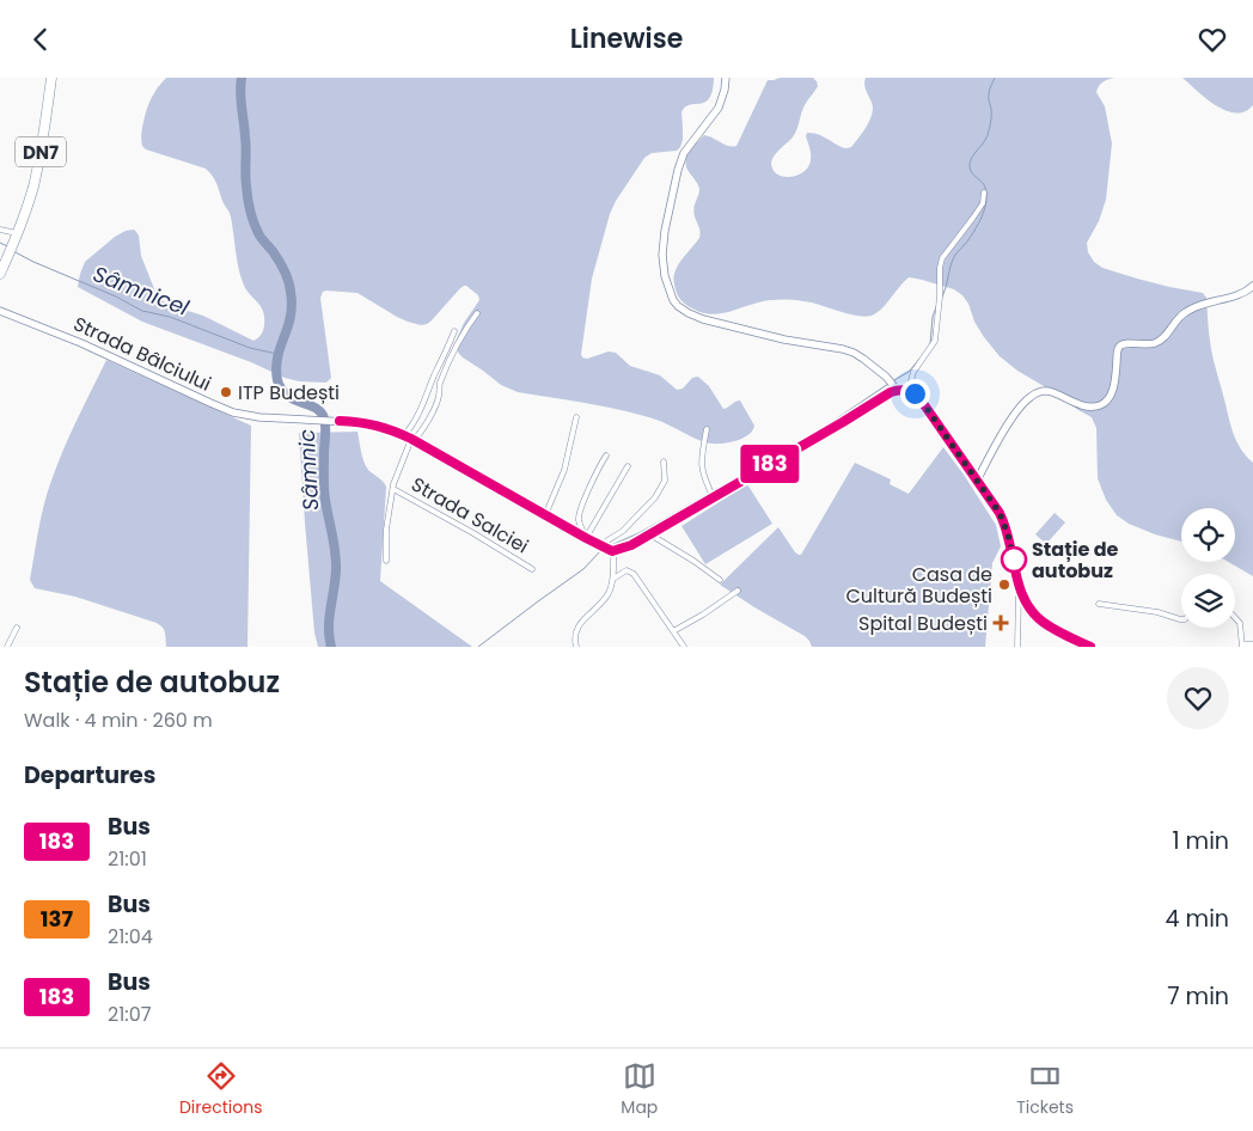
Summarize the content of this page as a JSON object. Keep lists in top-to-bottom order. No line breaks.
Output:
{"streets":{"highway":["DN7"],"main road":["Strada Bâlciului"],"street":["Strada Salciei"]},"water":["Sâmnicel","Sâmnic"],"places":{"other":["ITP Budești","Stație de autobuz","Casa de Cultură Budești"],"health":["Spital Budești"]},"lines":["bus line 183"],"page":{"header":"Linewise","on_map":"183","heading":[["Stație de autobuz","Walk · 4 min · 260 m"],"Departures"],"list":[{"mark":"183","name":"Bus","note":"21:01","value":"1 min"},{"mark":"137","name":"Bus","note":"21:04","value":"4 min"},{"mark":"183","name":"Bus","note":"21:07","value":"7 min"}],"tabs":["Directions","Map","Tickets"]}}
